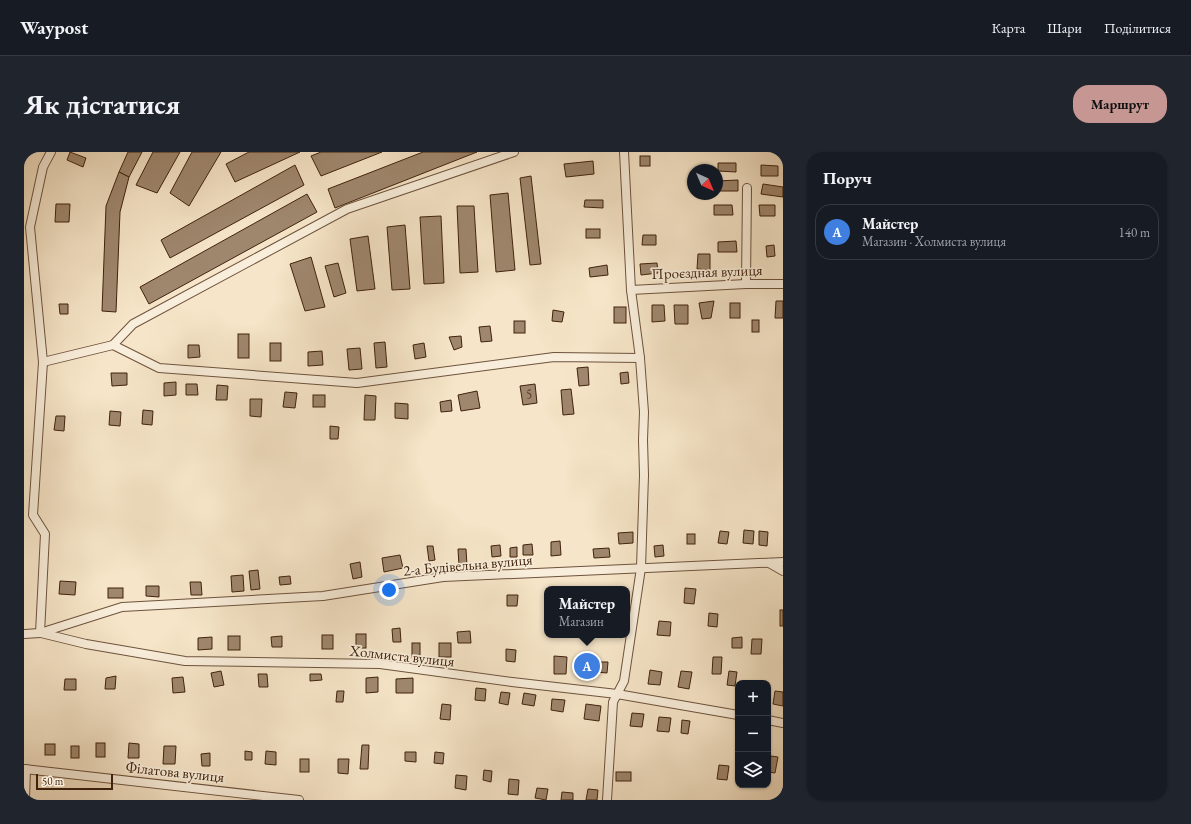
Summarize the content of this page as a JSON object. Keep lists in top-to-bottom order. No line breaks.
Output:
{"streets":{"street":["Проєздная вулиця","2-а Будівельна вулиця","Холмиста вулиця","Філатова вулиця"]},"crossings":[["2-а Будівельна вулиця","Холмиста вулиця"]],"house_numbers":["5"],"scale_bar":"50 m","north":"bottom right","page":{"header":"Waypost","nav":["Карта","Шари","Поділитися"],"buttons":"Маршрут","title":"Як дістатися","heading":"Поруч","list":[{"mark":"A","name":"Майстер","note":"Магазин · Холмиста вулиця","value":"140 m"}],"popup":["Майстер","Магазин"],"pins":"A","map_buttons":["+","−"],"scale":"50 m"}}
